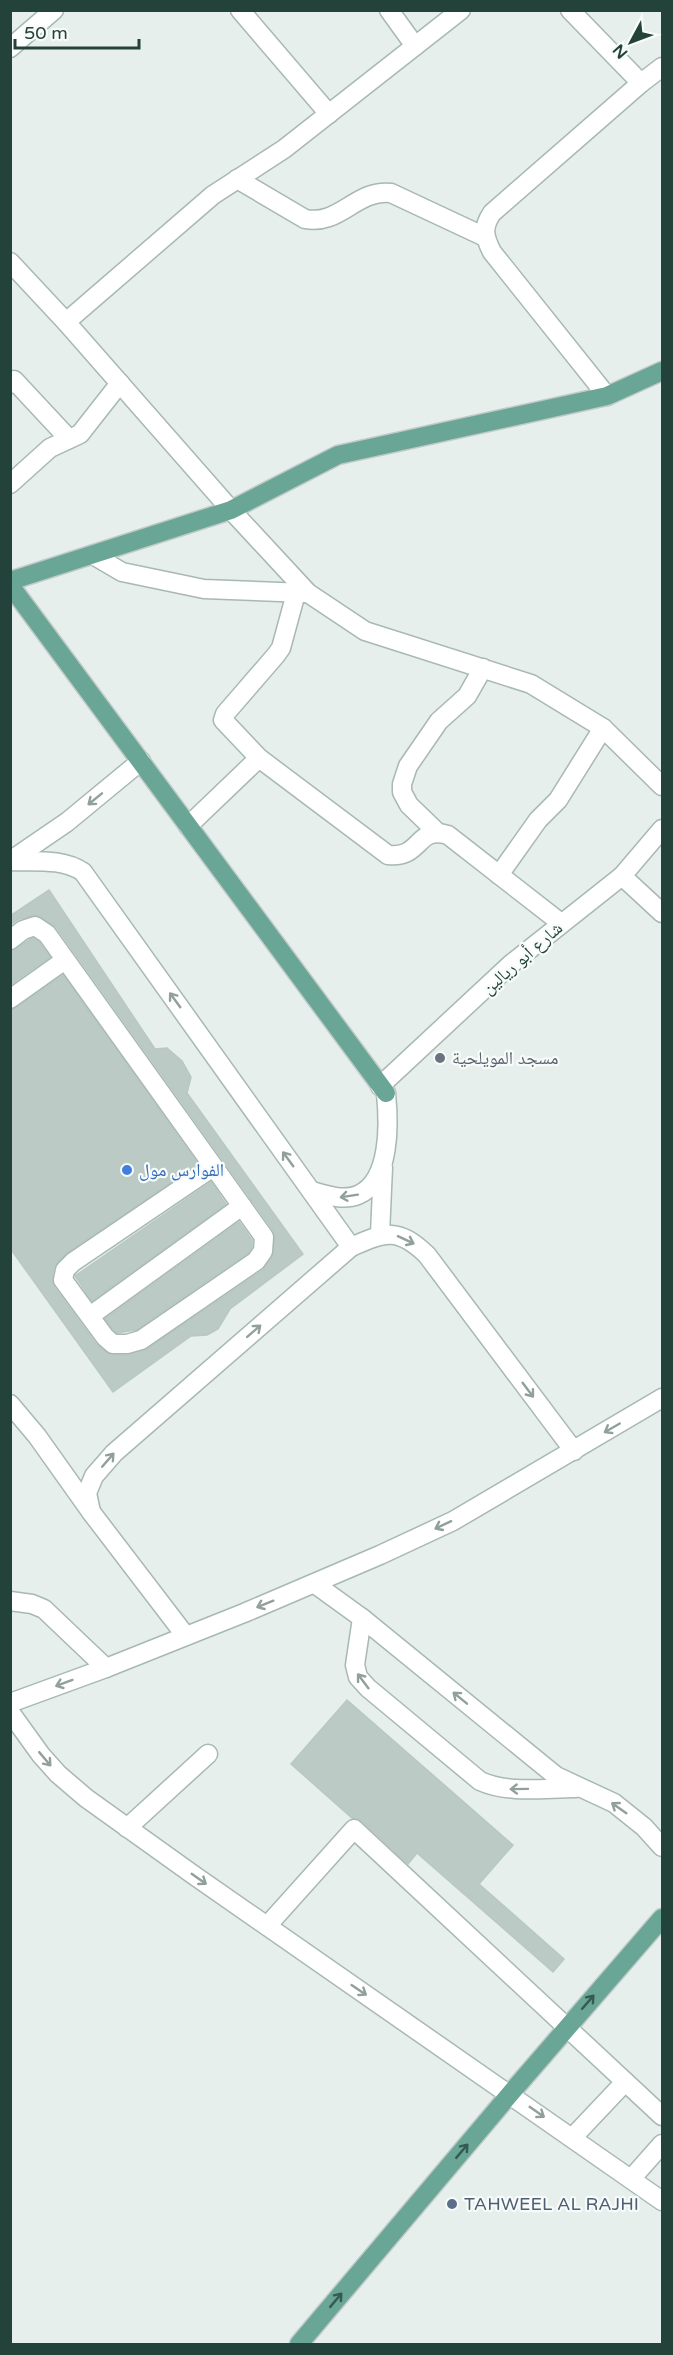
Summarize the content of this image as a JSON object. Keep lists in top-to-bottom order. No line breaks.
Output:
{"streets":{"street":["شارع أبو ريالين"]},"places":["مسجد المويلحية","الفوارس مول","TAHWEEL AL RAJHI"],"scale_bar":"50 m","north":"bottom left"}
